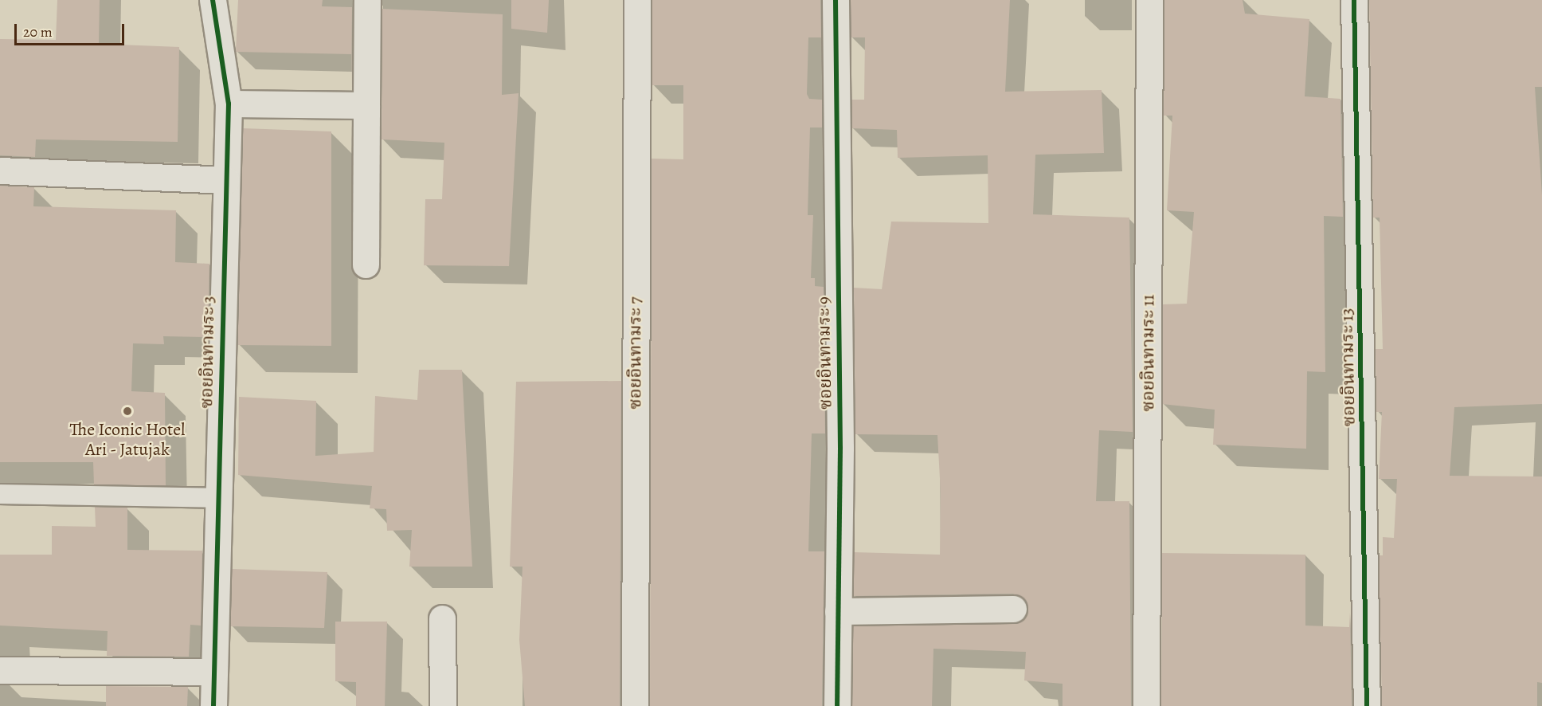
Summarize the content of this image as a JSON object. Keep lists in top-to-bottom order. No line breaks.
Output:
{"streets":{"street":["ซอยอินทามระ 3","ซอยอินทามระ 7","ซอยอินทามระ 9","ซอยอินทามระ 11","ซอยอินทามระ 13"]},"places":["The Iconic Hotel Ari - Jatujak"],"scale_bar":"20 m"}
